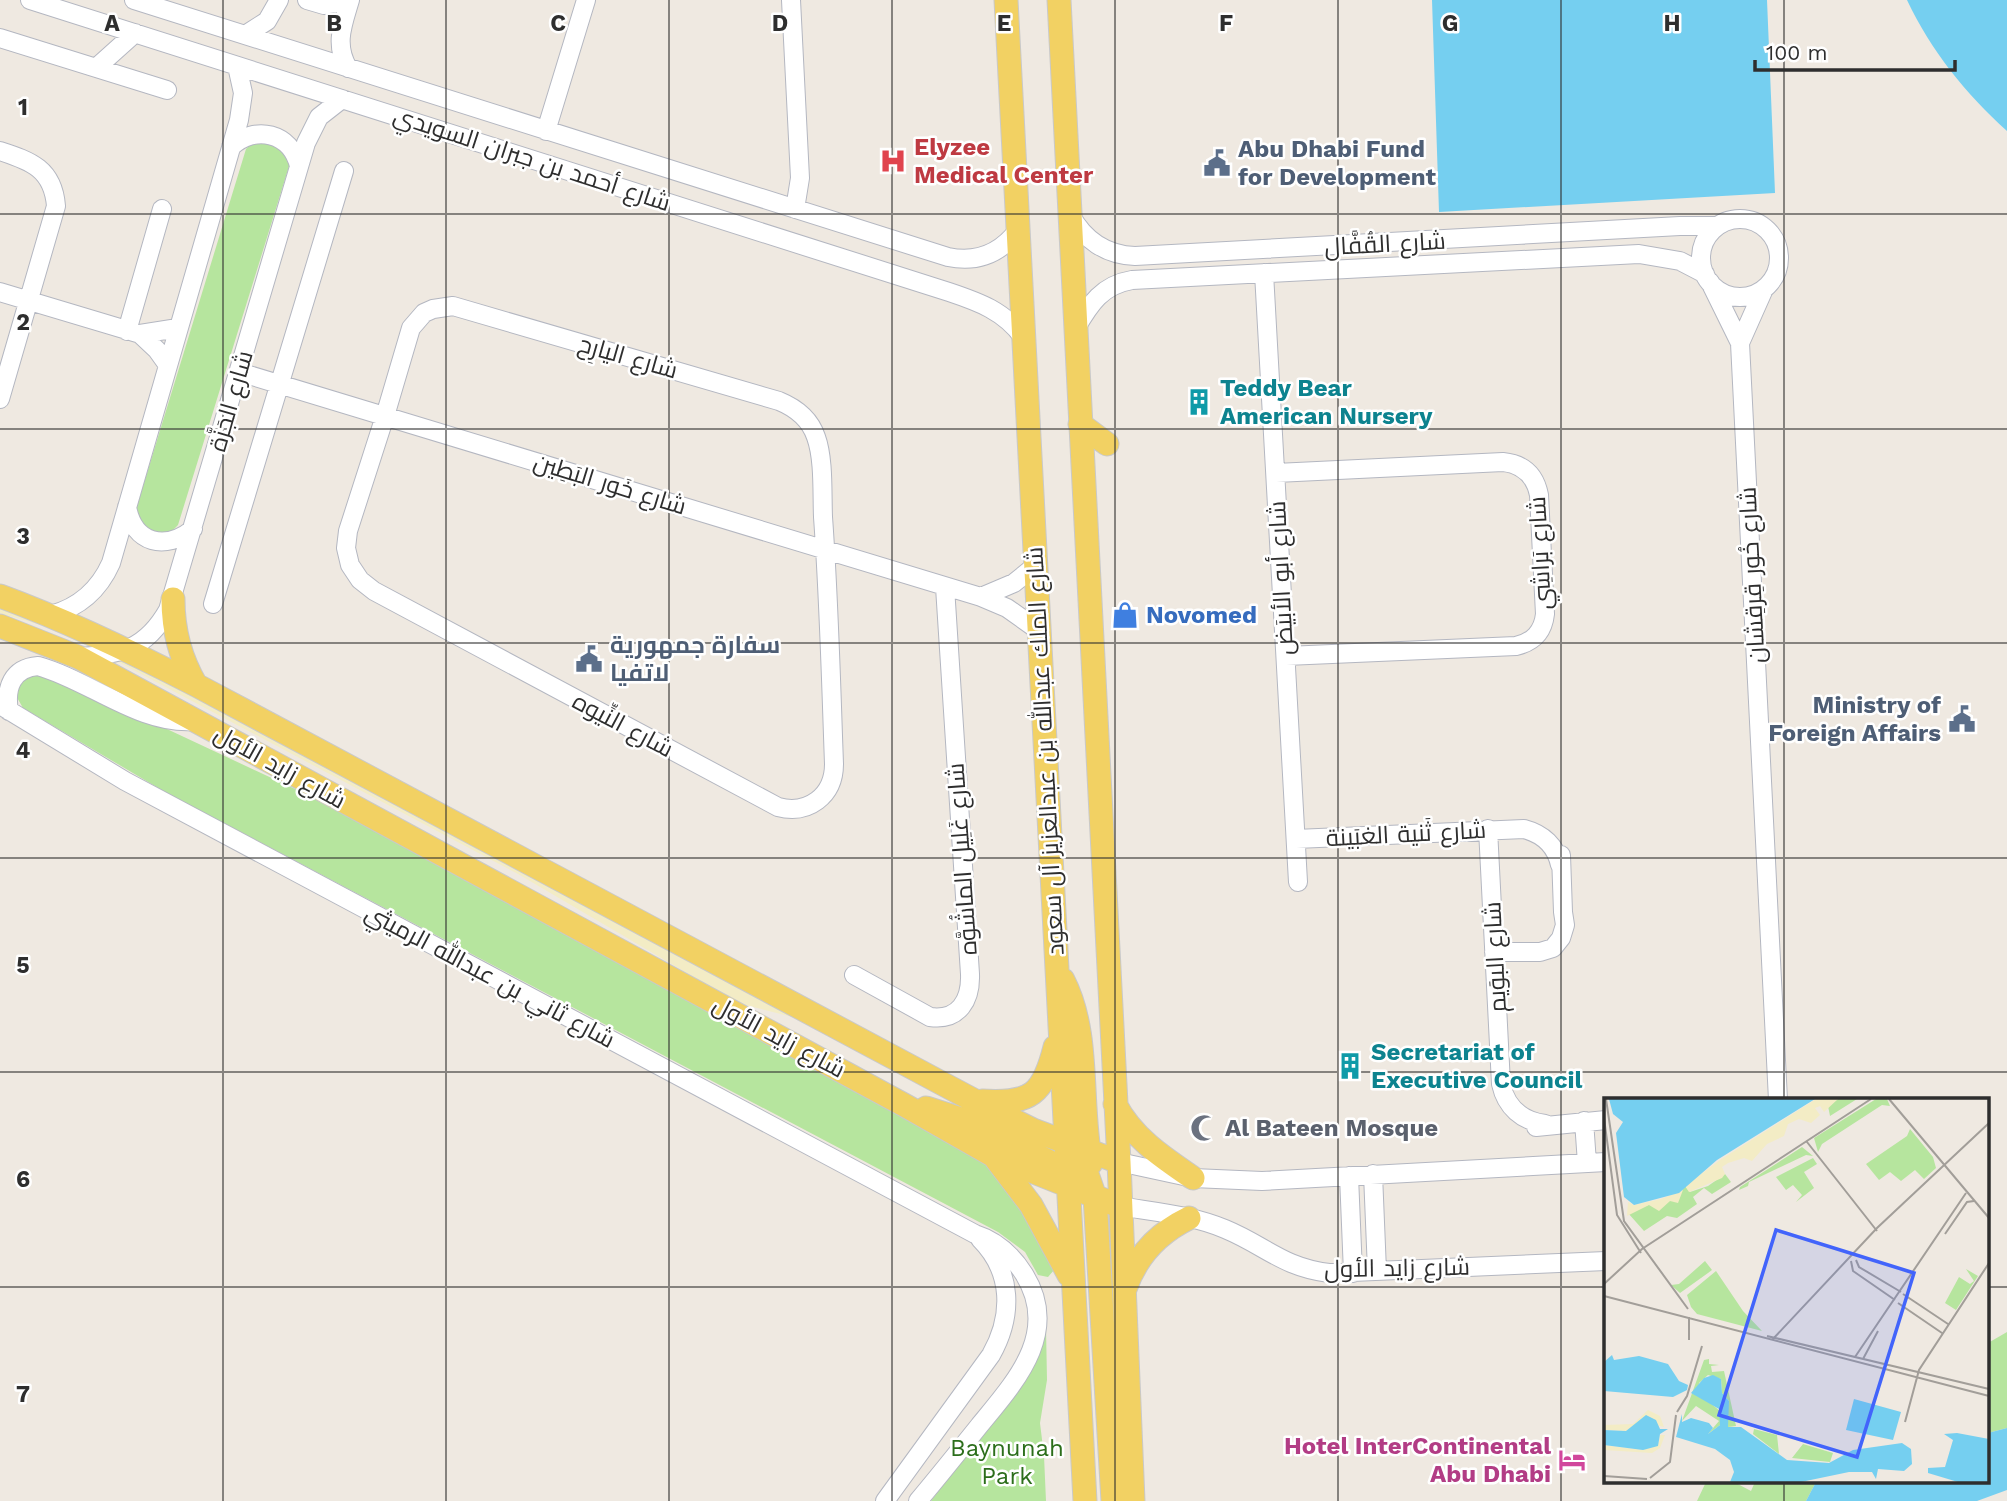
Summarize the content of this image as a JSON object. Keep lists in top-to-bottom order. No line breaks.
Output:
{"streets":{"main road":["شارع الملك عبدالله بن عبدالعزيز آل سعود","شارع زايد الأول"],"street":["شارع أحمد بن جبران السويدي","شارع القُفَّال","شارع اليارِح","شارع الجَزَّة","شارع خَور البَطِين","شارع بَراشِي","شارع خُور قِرقِشان","شارع أبو الأبيَض","شارع النِّيوه","شارع ثَنية الغبَينة","شارع غَلِيل الماشُوَّه","شارع البوَيم","شارع ثاني بن عبدالله الرميثي"]},"crossings":[["شارع أحمد بن جبران السويدي","شارع الجَزَّة"],["شارع أحمد بن جبران السويدي","شارع الملك عبدالله بن عبدالعزيز آل سعود"],["شارع القُفَّال","شارع خُور قِرقِشان"],["شارع القُفَّال","شارع أبو الأبيَض"],["شارع القُفَّال","شارع الملك عبدالله بن عبدالعزيز آل سعود"],["شارع اليارِح","شارع خَور البَطِين"],["شارع اليارِح","شارع النِّيوه"],["شارع الجَزَّة","شارع خَور البَطِين"],["شارع الجَزَّة","شارع زايد الأول"],["شارع خَور البَطِين","شارع النِّيوه"],["شارع خَور البَطِين","شارع الملك عبدالله بن عبدالعزيز آل سعود"],["شارع خَور البَطِين","شارع غَلِيل الماشُوَّه"],["شارع بَراشِي","شارع أبو الأبيَض"],["شارع أبو الأبيَض","شارع ثَنية الغبَينة"],["شارع الملك عبدالله بن عبدالعزيز آل سعود","شارع زايد الأول"],["شارع زايد الأول","شارع ثاني بن عبدالله الرميثي"],["شارع ثَنية الغبَينة","شارع البوَيم"]],"parks":["Baynunah Park"],"places":{"hospital":["Elyzee Medical Center"],"public building":["Abu Dhabi Fund for Development","سفارة جمهورية لاتفيا","Ministry of Foreign Affairs"],"building":["Teddy Bear American Nursery","Secretariat of Executive Council"],"shop":["Novomed"],"mosque":["Al Bateen Mosque"],"hotel":["Hotel InterContinental Abu Dhabi"]},"scale_bar":"100 m","grid":{"columns":["A","B","C","D","E","F","G","H"],"rows":["1","2","3","4","5","6","7"]}}
